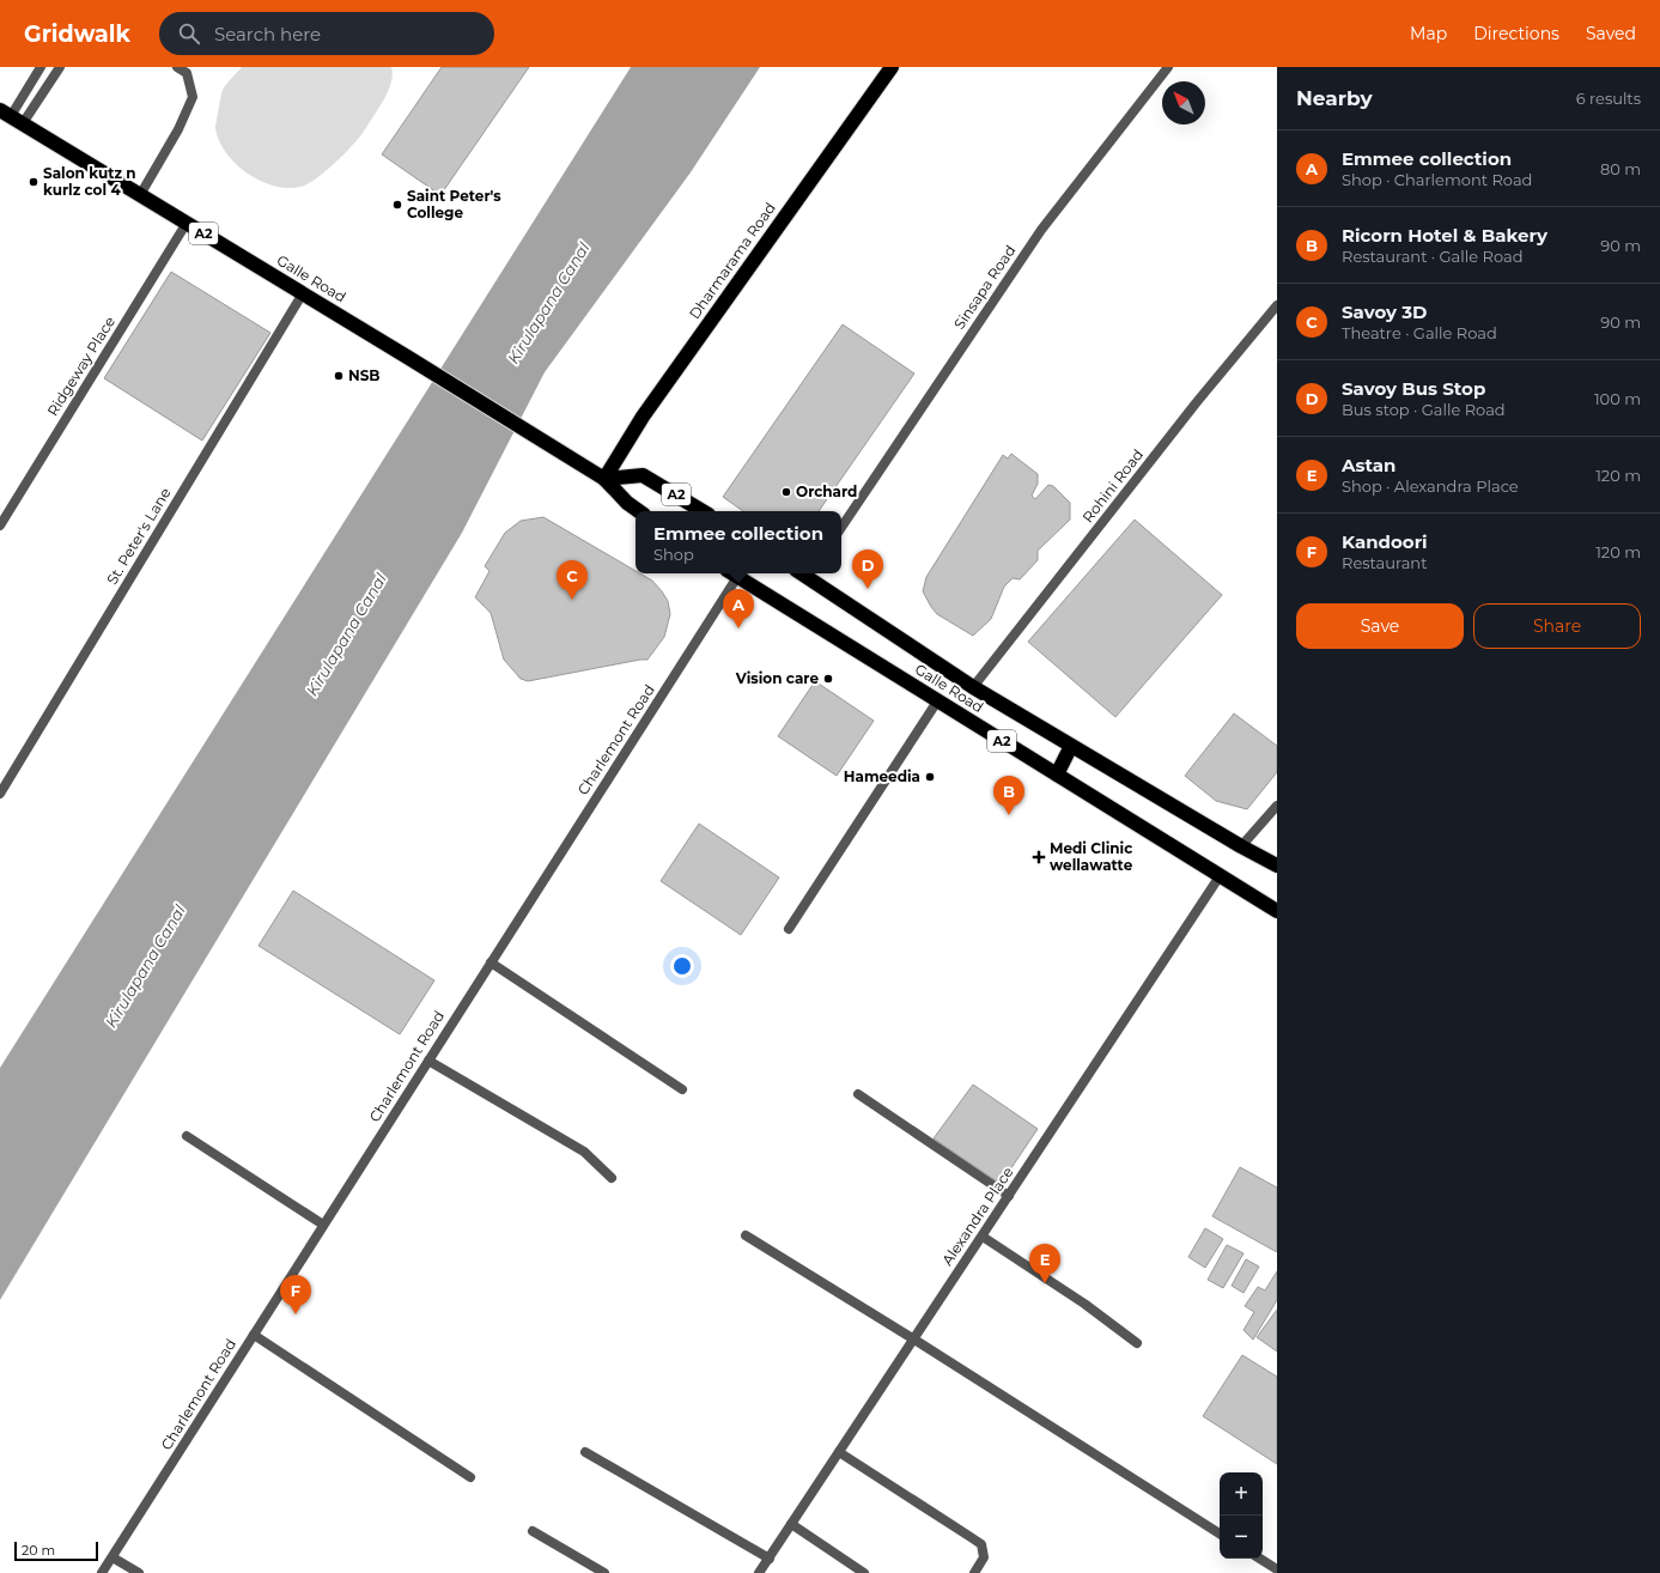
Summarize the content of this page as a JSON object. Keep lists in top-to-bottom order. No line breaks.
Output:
{"streets":{"highway":["A2","Dharmarama Road","Galle Road"],"street":["Sinsapa Road","Ridgeway Place","Rohini Road","St. Peter's Lane","Charlemont Road","Alexandra Place"]},"crossings":[["A2","Dharmarama Road"],["A2","Galle Road"],["Dharmarama Road","Galle Road"],["Galle Road","Ridgeway Place"],["Galle Road","Rohini Road"],["Galle Road","St. Peter's Lane"],["Galle Road","Charlemont Road"],["Galle Road","Alexandra Place"]],"water":["Kirulapana Canal"],"places":{"other":["Salon kutz n kurlz col 4","Saint Peter's College","NSB","Orchard","Vision care","Hameedia"],"health":["Medi Clinic wellawatte"]},"scale_bar":"20 m","north":"top left","page":{"header":"Gridwalk","search":"Search here","nav":["Map","Directions","Saved"],"heading":["Nearby","6 results"],"list":[{"mark":"A","name":"Emmee collection","note":"Shop · Charlemont Road","value":"80 m"},{"mark":"B","name":"Ricorn Hotel & Bakery","note":"Restaurant · Galle Road","value":"90 m"},{"mark":"C","name":"Savoy 3D","note":"Theatre · Galle Road","value":"90 m"},{"mark":"D","name":"Savoy Bus Stop","note":"Bus stop · Galle Road","value":"100 m"},{"mark":"E","name":"Astan","note":"Shop · Alexandra Place","value":"120 m"},{"mark":"F","name":"Kandoori","note":"Restaurant","value":"120 m"}],"popup":["Emmee collection","Shop"],"pins":["D","C","A","B","E","F"],"buttons":["Save","Share"],"map_buttons":["+","−"],"scale":"20 m"}}
